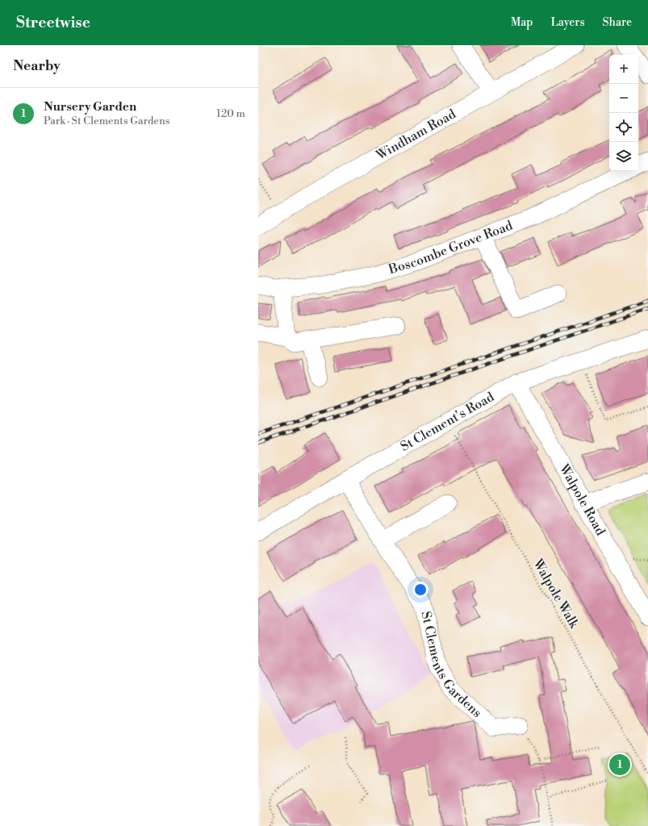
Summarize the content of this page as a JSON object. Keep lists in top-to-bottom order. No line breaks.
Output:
{"streets":{"street":["Windham Road","Boscombe Grove Road","St Clement's Road","Walpole Road","St Clements Gardens"],"path":["Walpole Walk"]},"crossings":[["St Clement's Road","Walpole Road"],["St Clement's Road","Walpole Walk"],["St Clement's Road","St Clements Gardens"]],"page":{"header":"Streetwise","nav":["Map","Layers","Share"],"heading":"Nearby","map_buttons":["+","−"],"list":[{"mark":"1","name":"Nursery Garden","note":"Park · St Clements Gardens","value":"120 m"}],"pins":"1"}}
